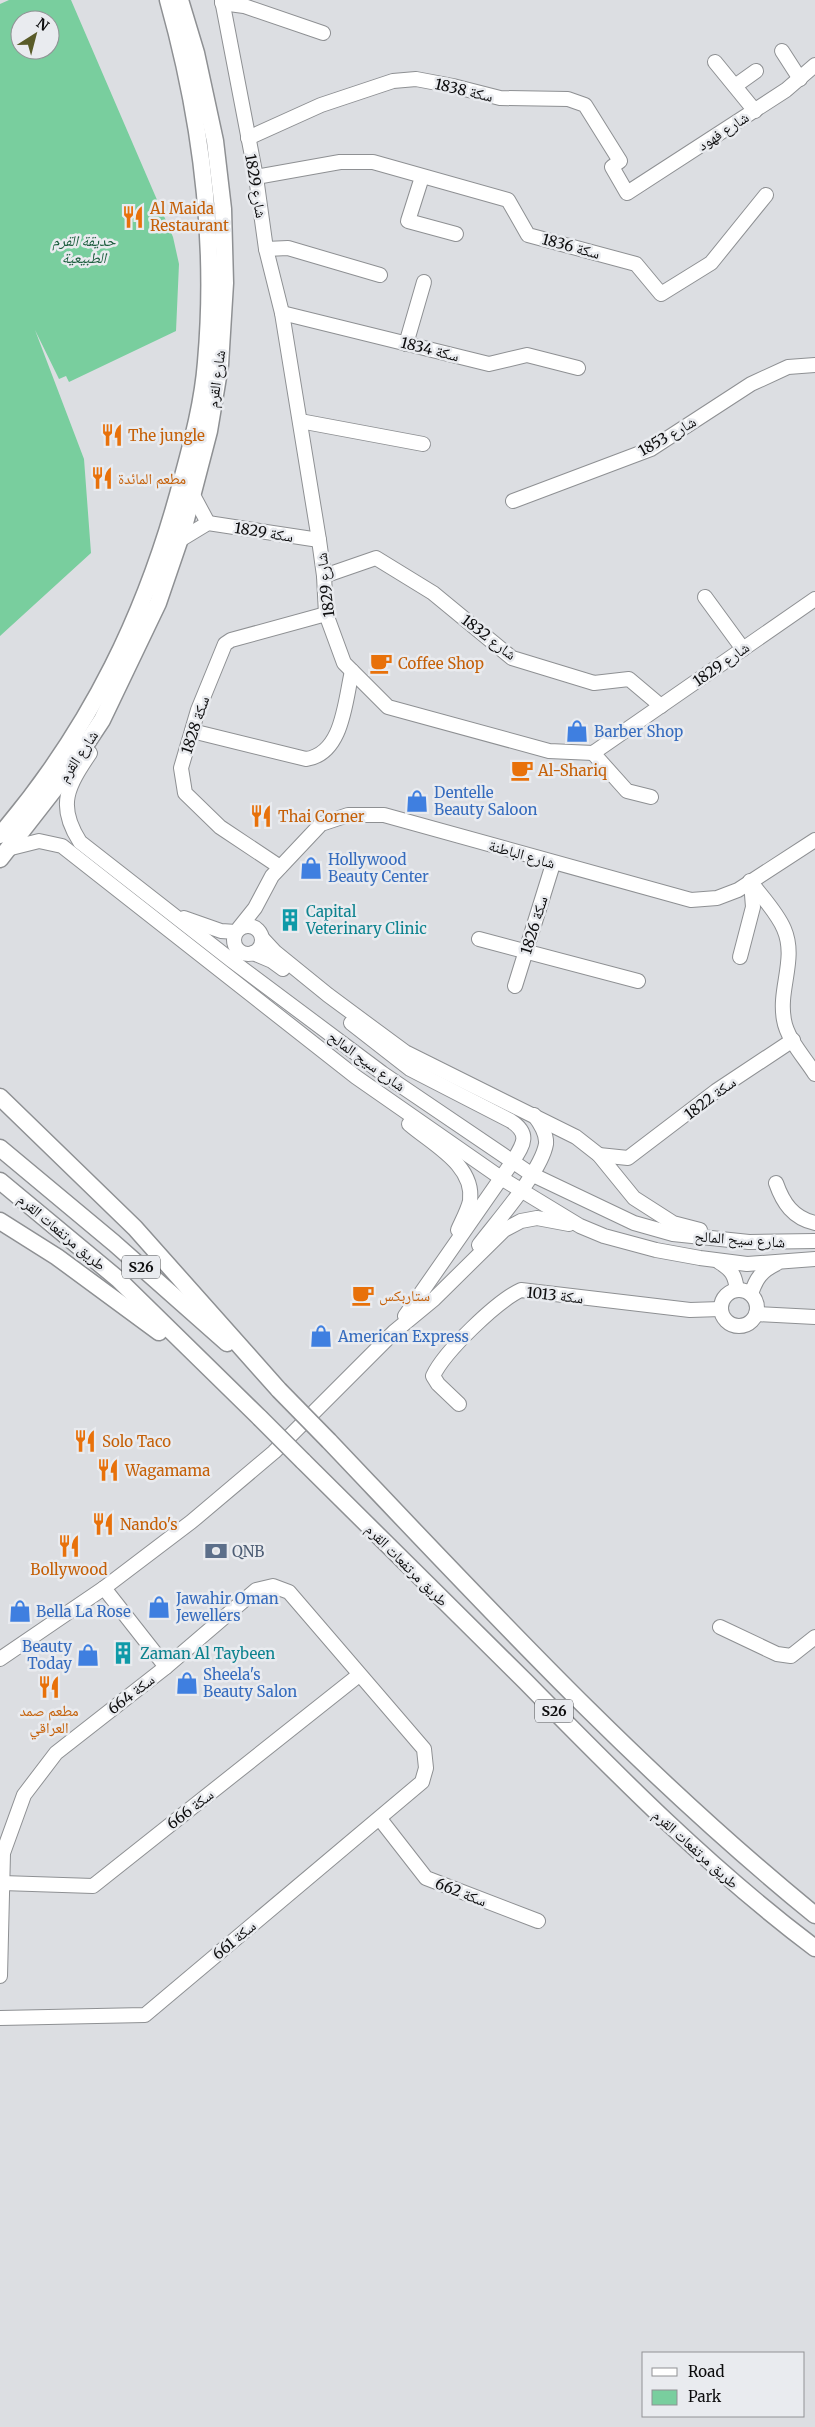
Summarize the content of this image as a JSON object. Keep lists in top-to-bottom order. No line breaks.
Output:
{"streets":{"main road":["شارع القرم","طريق مرتفعات القرم","S26"],"street":["1838 سكة","شارع فهود","1829 شارع","سكة 1836","سكة 1834","شارع 1853","سكة 1829","1832 شارع","سكة 1828","شارع الباطنة","سكة 1826","شارع سيح المالح","سكة 1822","سكة 1013","سكة 664","سكة 666","سكة 662","سكة 661"]},"crossings":[["1838 سكة","شارع فهود"],["1838 سكة","1829 شارع"],["1829 شارع","سكة 1836"],["1829 شارع","سكة 1834"],["1829 شارع","سكة 1829"],["1829 شارع","1832 شارع"],["1829 شارع","سكة 1828"],["شارع القرم","شارع سيح المالح"],["سكة 1828","شارع الباطنة"],["شارع الباطنة","سكة 1826"],["سكة 664","سكة 666"],["سكة 664","سكة 661"],["سكة 662","سكة 661"]],"parks":["حديقة القرم الطبيعية"],"places":{"restaurant":["Al Maida Restaurant","The jungle","مطعم المائدة","Thai Corner","Solo Taco","Wagamama","Nando's","Bollywood","مطعم صمد العراقي"],"cafe":["Coffee Shop","Al-Shariq","ستاربكس"],"shop":["Barber Shop","Dentelle Beauty Saloon","Hollywood Beauty Center","American Express","Jawahir Oman Jewellers","Bella La Rose","Beauty Today","Sheela's Beauty Salon"],"building":["Capital Veterinary Clinic","Zaman Al Taybeen"],"bank":["QNB"]},"legend":["Road","Park"],"north":"top right"}
